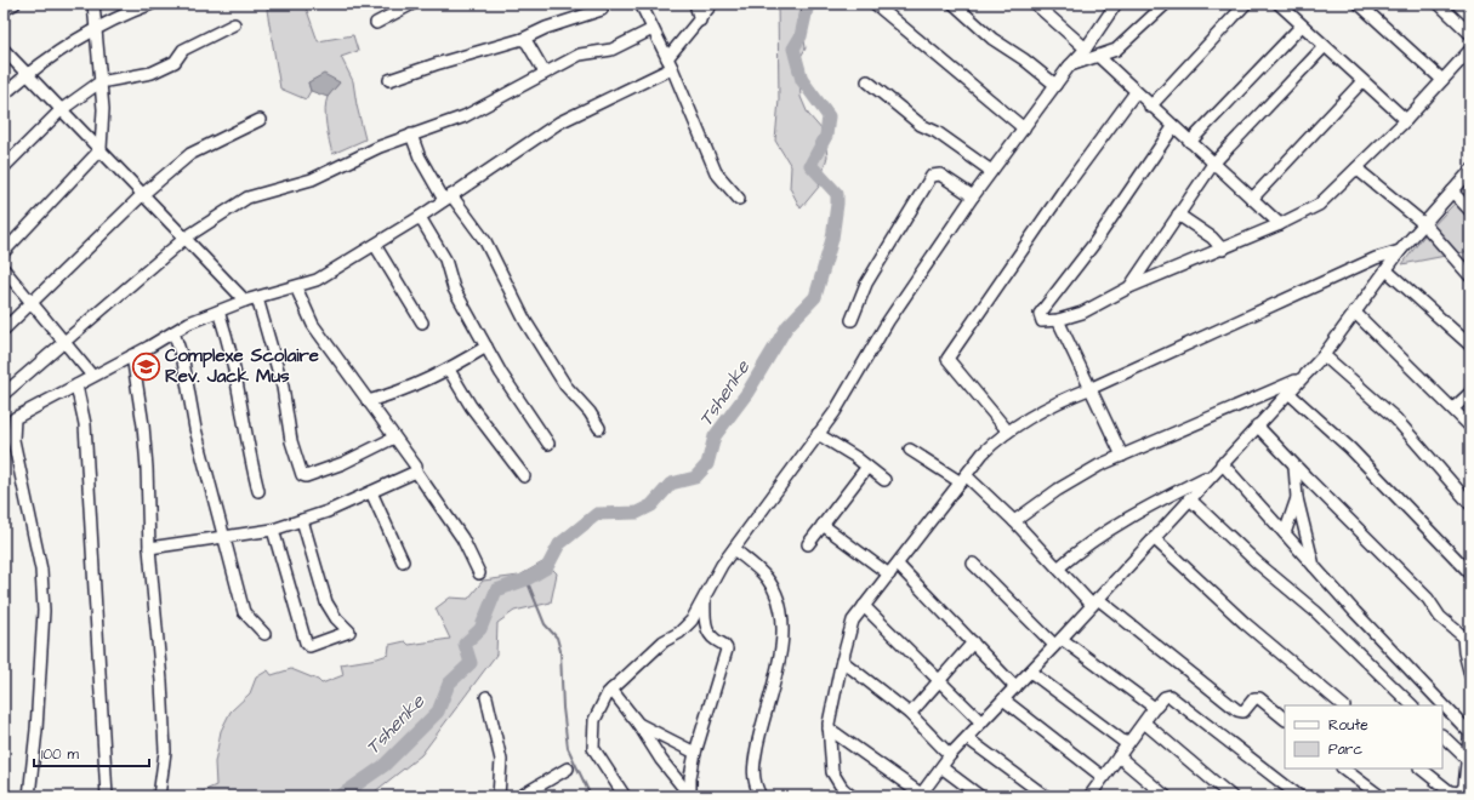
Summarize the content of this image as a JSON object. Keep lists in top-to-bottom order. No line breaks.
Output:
{"water":["Tshenke"],"places":{"school or university":["Complexe Scolaire Rev. Jack Mus"]},"legend":["Route","Parc"],"scale_bar":"100 m"}
